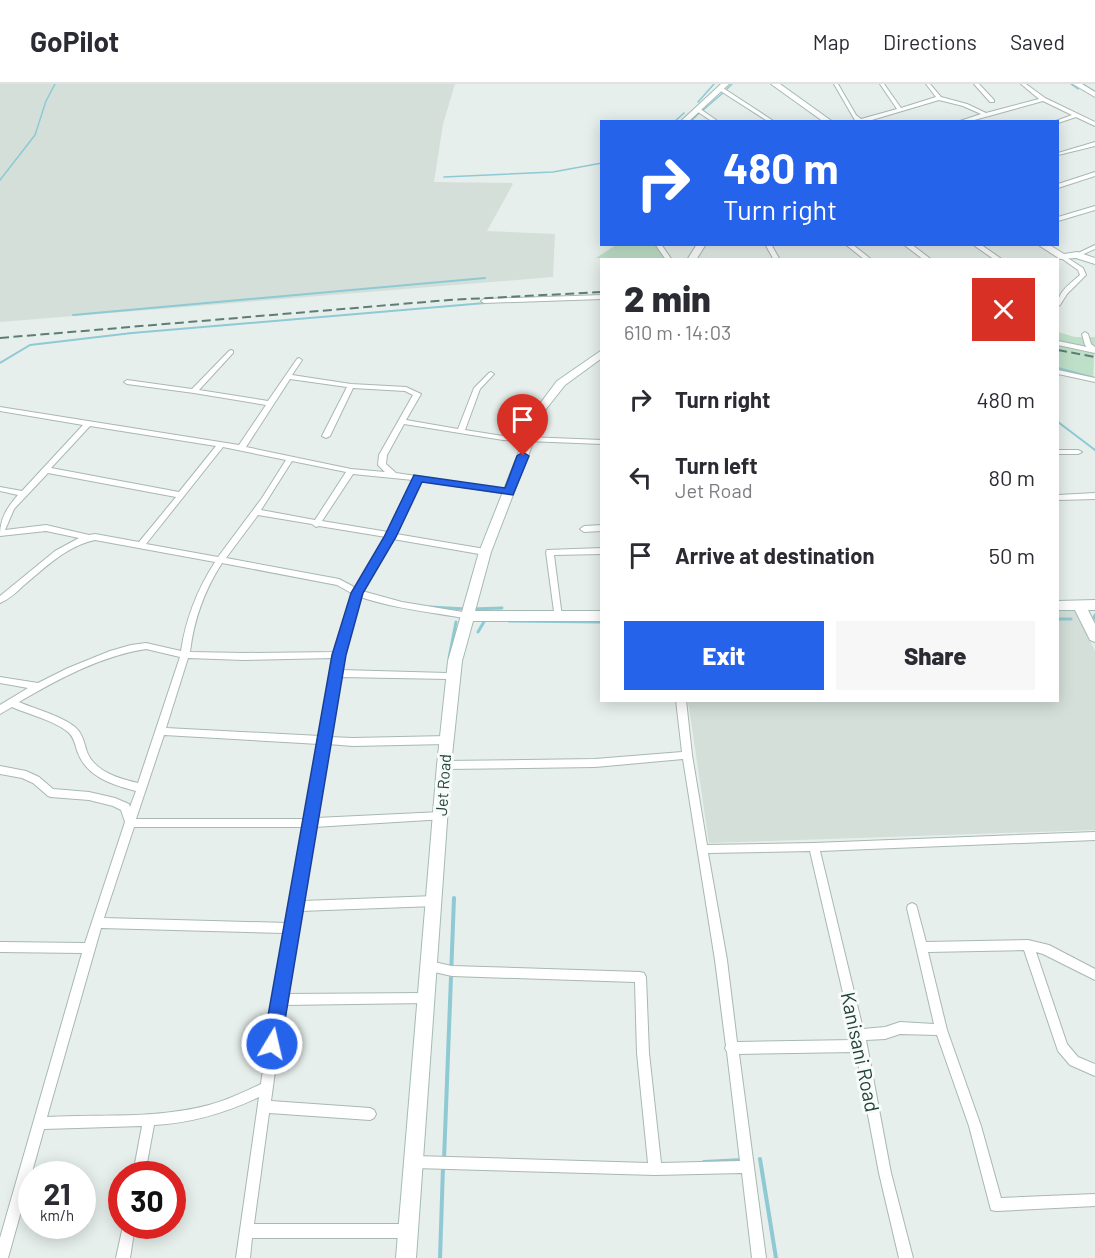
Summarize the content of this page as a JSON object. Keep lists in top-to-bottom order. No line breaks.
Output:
{"streets":{"main road":["Jet Road"],"street":["Kanisani Road"]},"page":{"header":"GoPilot","nav":["Map","Directions","Saved"],"turn":["480 m","Turn right"],"heading":["2 min","610 m · 14:03"],"list":[{"name":"Turn right","value":"480 m"},{"name":"Turn left","note":"Jet Road","value":"80 m"},{"name":"Arrive at destination","value":"50 m"}],"buttons":["Exit","Share"],"speed":"21 km/h","limit":"30"}}
